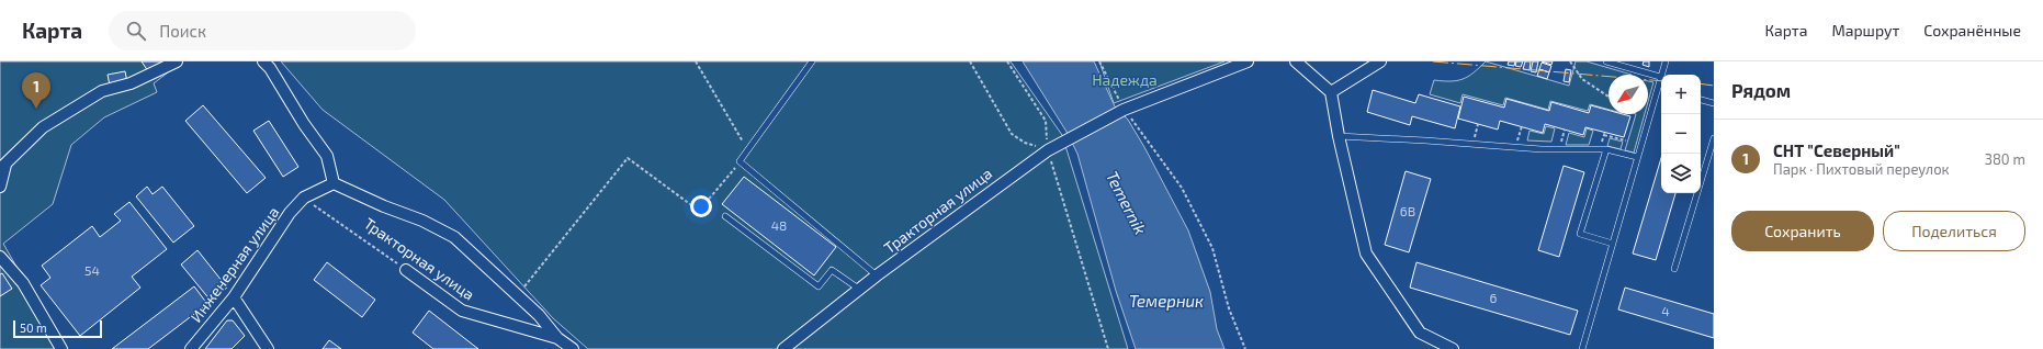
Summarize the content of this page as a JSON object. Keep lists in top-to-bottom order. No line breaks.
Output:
{"streets":{"street":["Тракторная улица","Инженерная улица"]},"crossings":[["Тракторная улица","Инженерная улица"]],"water":["Temernik","Темерник"],"parks":["Надежда"],"house_numbers":["6В","48","54","6","4"],"scale_bar":"50 m","north":"bottom left","page":{"header":"Карта","search":"Поиск","nav":["Карта","Маршрут","Сохранённые"],"heading":"Рядом","pins":"1","map_buttons":["+","−"],"list":[{"mark":"1","name":"СНТ \"Северный\"","note":"Парк · Пихтовый переулок","value":"380 m"}],"buttons":["Сохранить","Поделиться"],"scale":"50 m"}}
